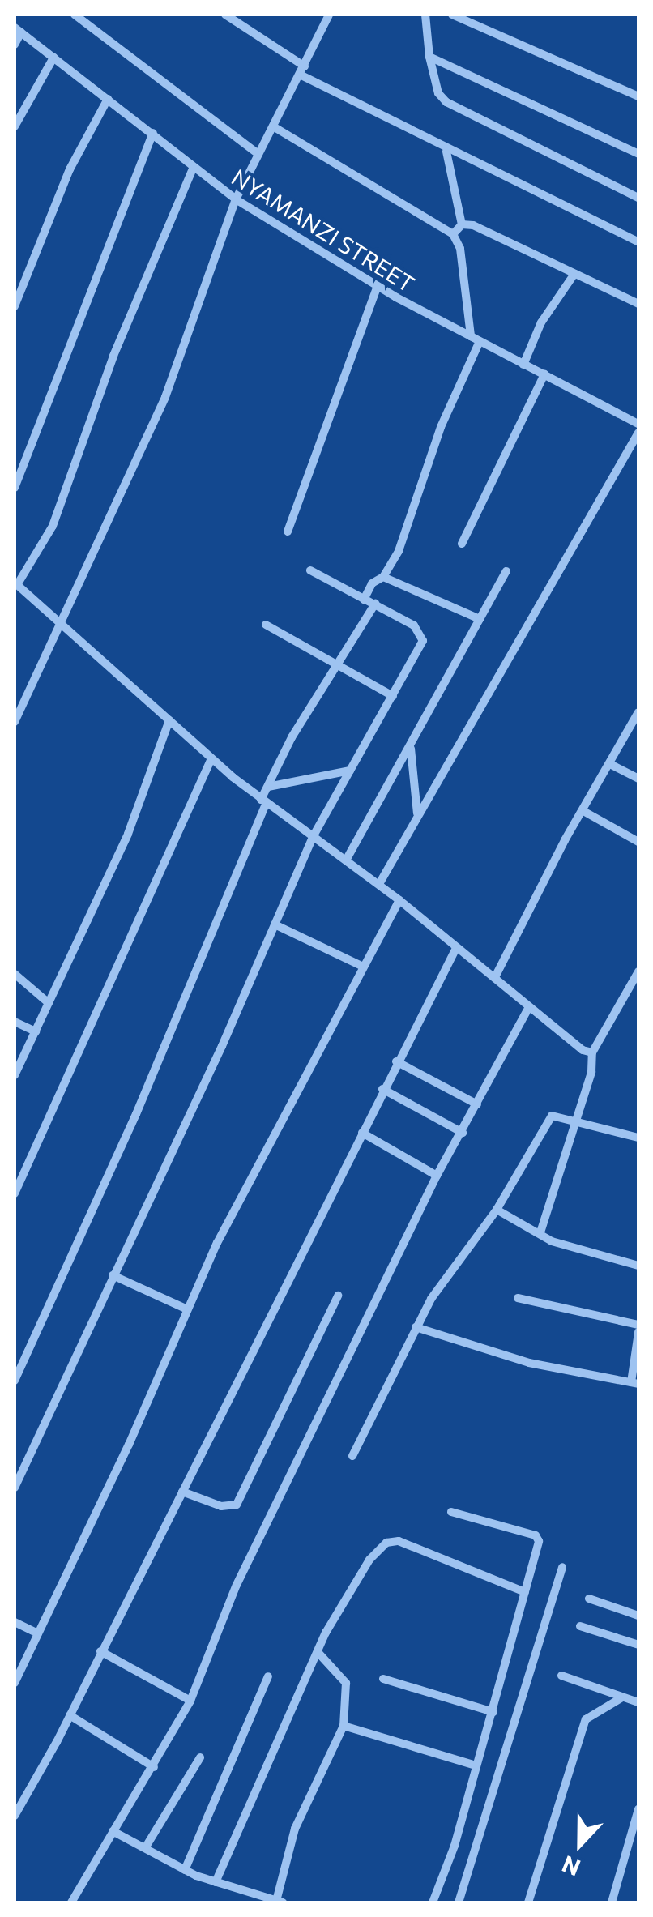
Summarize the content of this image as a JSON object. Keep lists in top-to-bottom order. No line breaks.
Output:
{"streets":{"street":["NYAMANZI STREET"]},"north":"bottom"}
